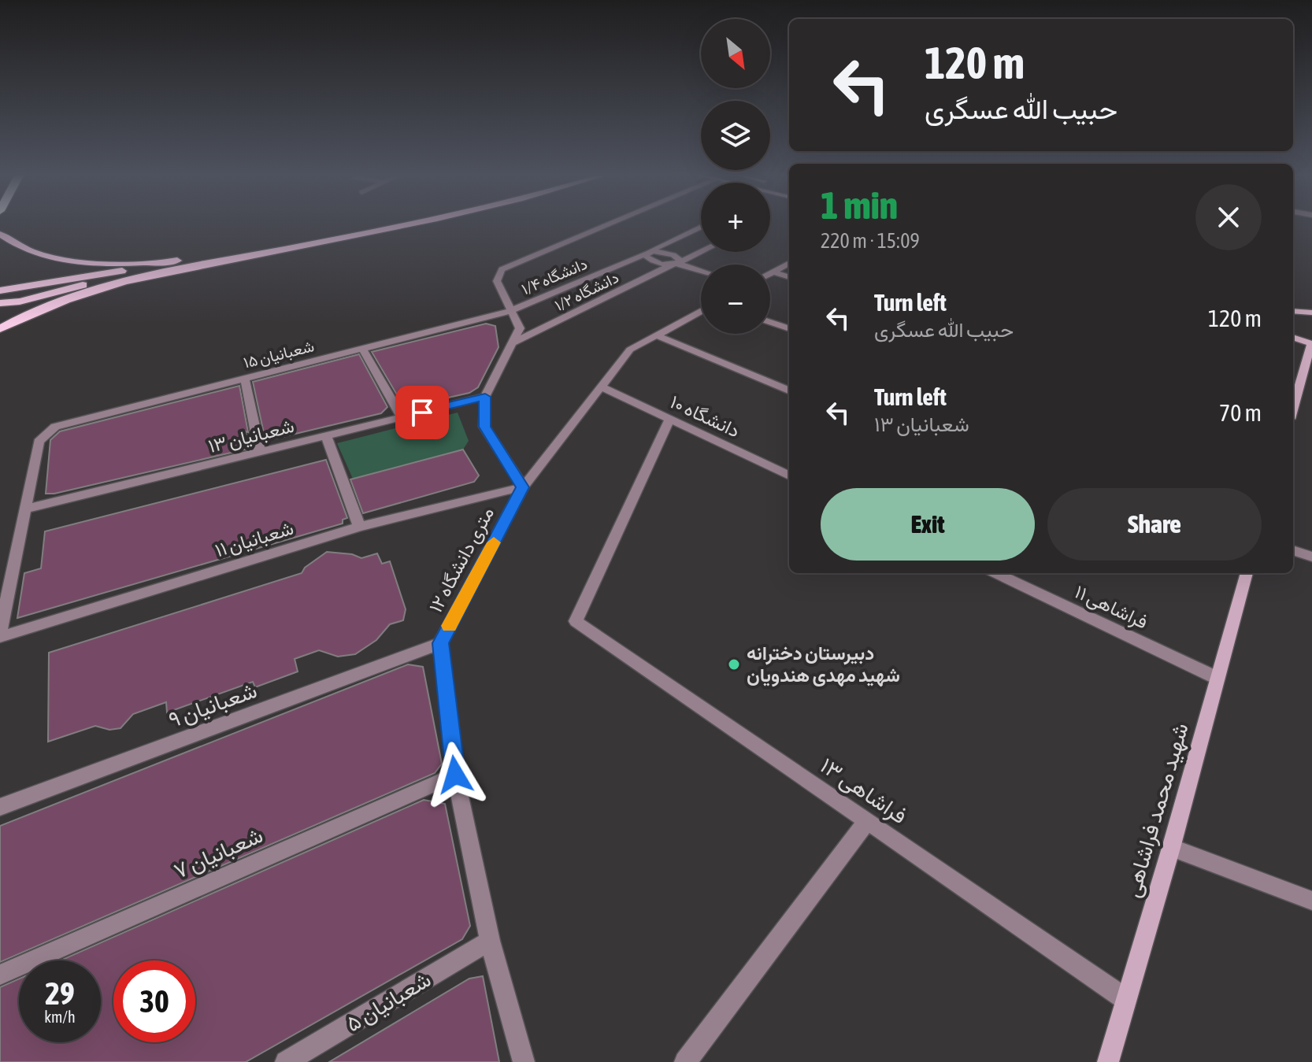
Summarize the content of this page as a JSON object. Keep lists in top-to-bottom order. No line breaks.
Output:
{"streets":{"main road":["شهید محمد فراشاهی"],"street":["دانشگاه ۱/۴","دانشگاه ۱/۲","شعبانیان ۱۵","دانشگاه ۱۰","شعبانیان ۱۳","شعبانیان ۱۱","۱۲ متری دانشگاه","فراشاهی ۱۱","شعبانیان ۹","فراشاهی ۱۳","شعبانیان ۷","شعبانیان ۵"]},"crossings":[["دانشگاه ۱/۴","شعبانیان ۱۵"],["شعبانیان ۱۵","شعبانیان ۱۳"],["دانشگاه ۱۰","۱۲ متری دانشگاه"],["دانشگاه ۱۰","فراشاهی ۱۳"],["شعبانیان ۱۱","۱۲ متری دانشگاه"],["۱۲ متری دانشگاه","شعبانیان ۹"],["۱۲ متری دانشگاه","شعبانیان ۷"],["۱۲ متری دانشگاه","شعبانیان ۵"],["فراشاهی ۱۱","شهید محمد فراشاهی"],["فراشاهی ۱۳","شهید محمد فراشاهی"]],"places":["دبیرستان دخترانه شهید مهدی هندویان"],"north":"bottom right","page":{"map_buttons":["+","−"],"turn":["120 m","حبیب الله عسگری"],"heading":["1 min","220 m · 15:09"],"list":[{"name":"Turn left","note":"حبیب الله عسگری","value":"120 m"},{"name":"Turn left","note":"شعبانیان ۱۳","value":"70 m"}],"buttons":["Exit","Share"],"speed":"29 km/h","limit":"30"}}
